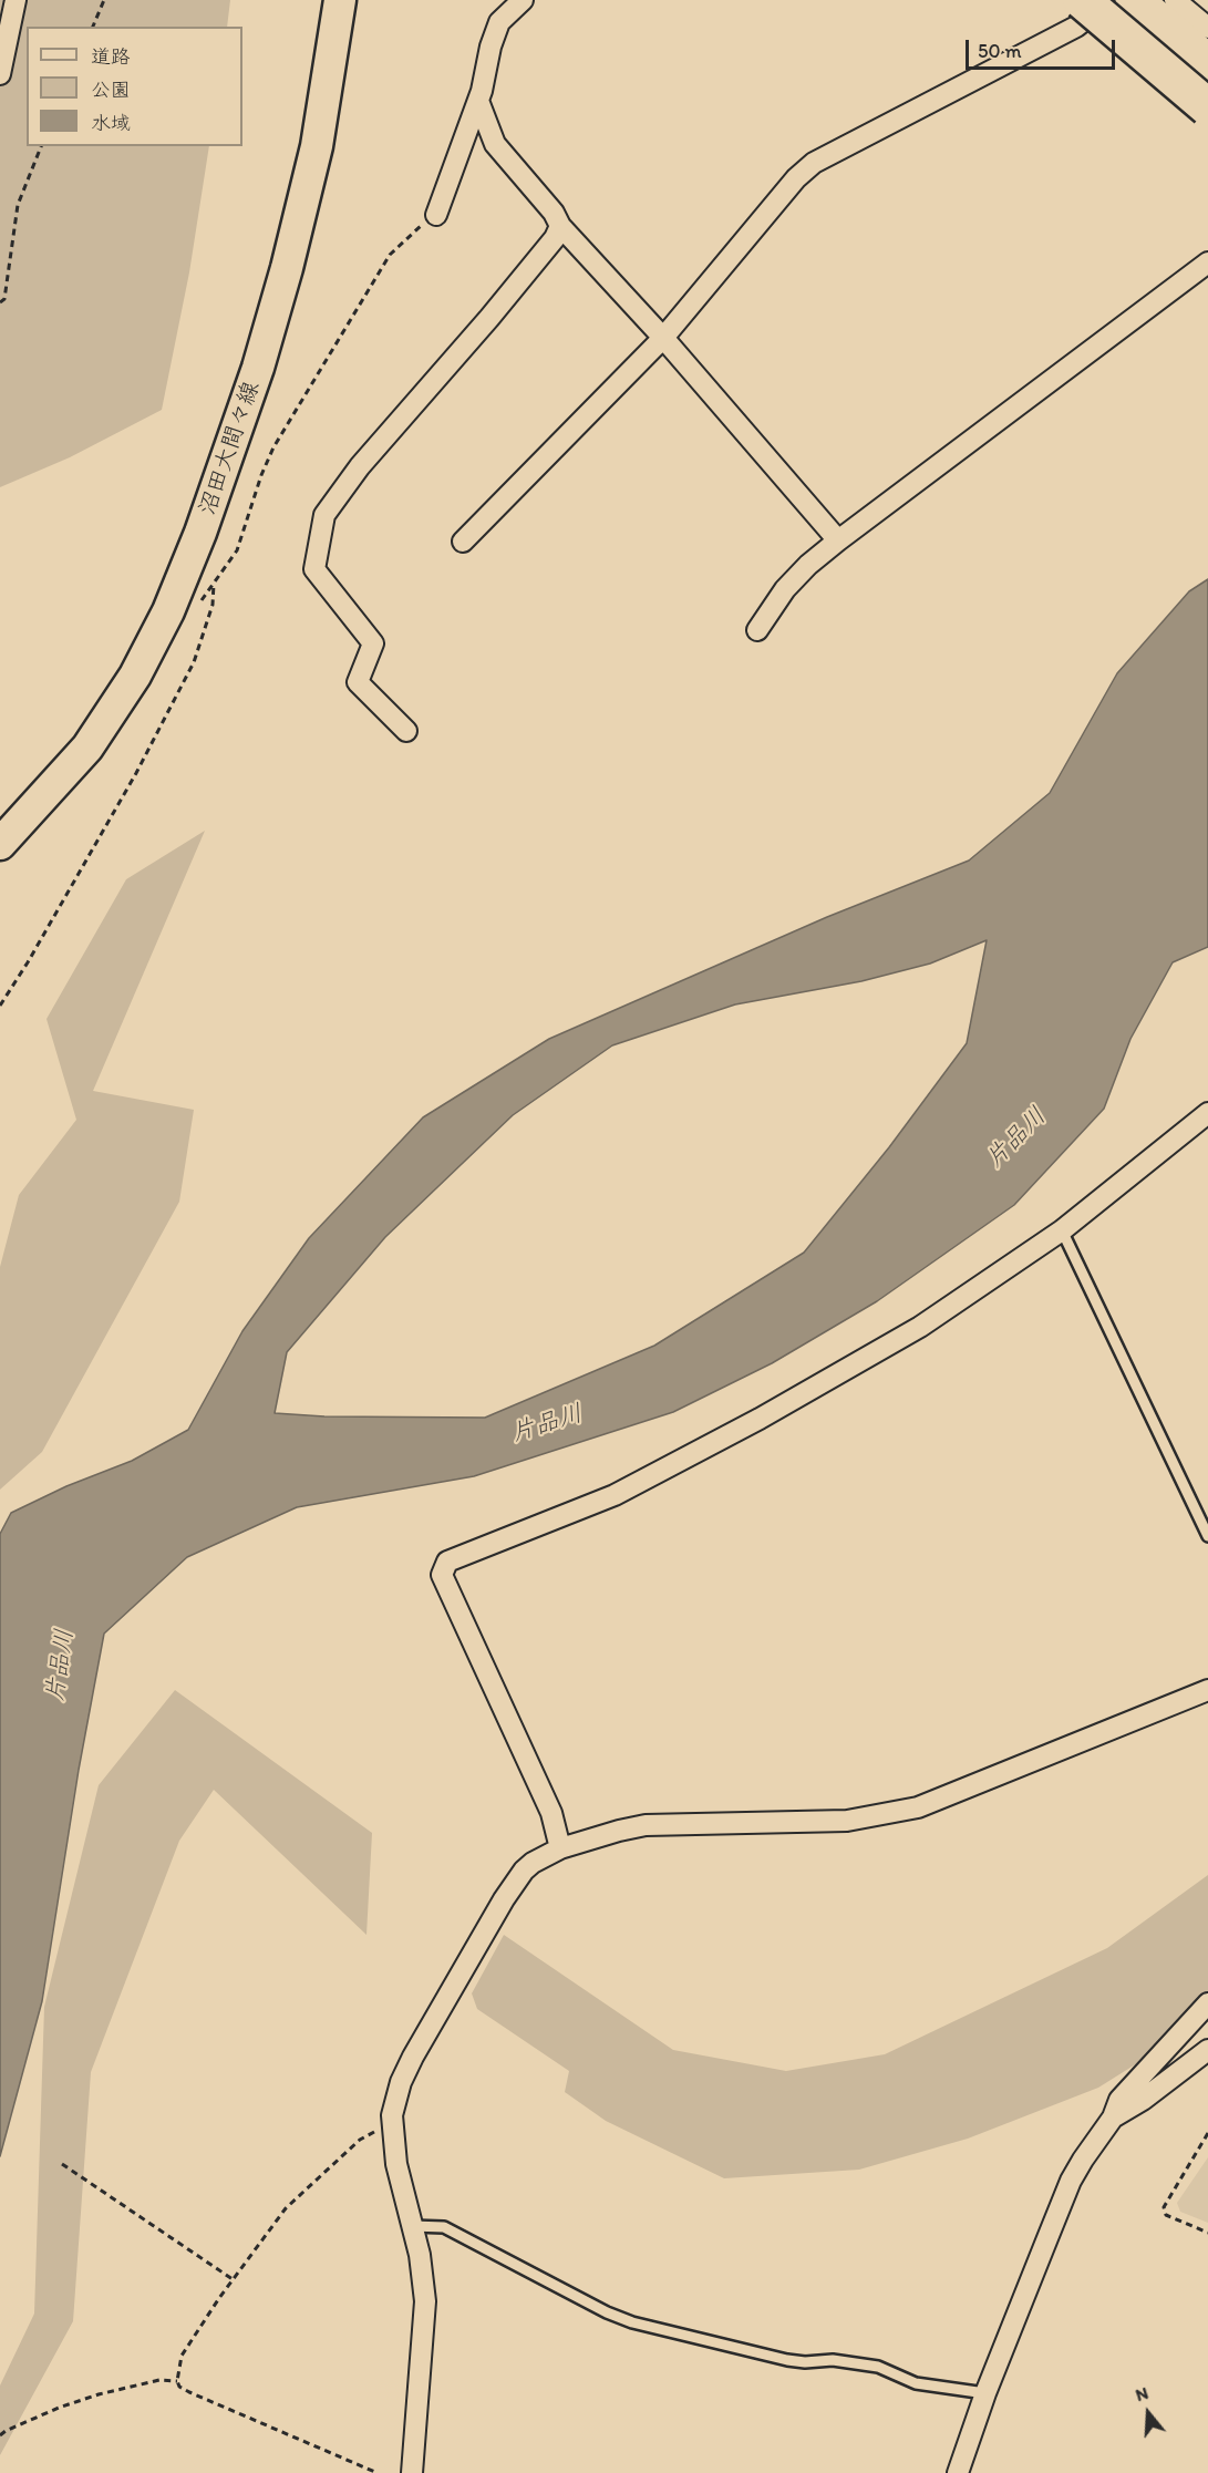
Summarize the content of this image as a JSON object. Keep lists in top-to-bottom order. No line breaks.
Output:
{"streets":{"main road":["沼田大間々線"]},"water":["片品川"],"legend":["道路","公園","水域"],"scale_bar":"50 m","north":"top"}
